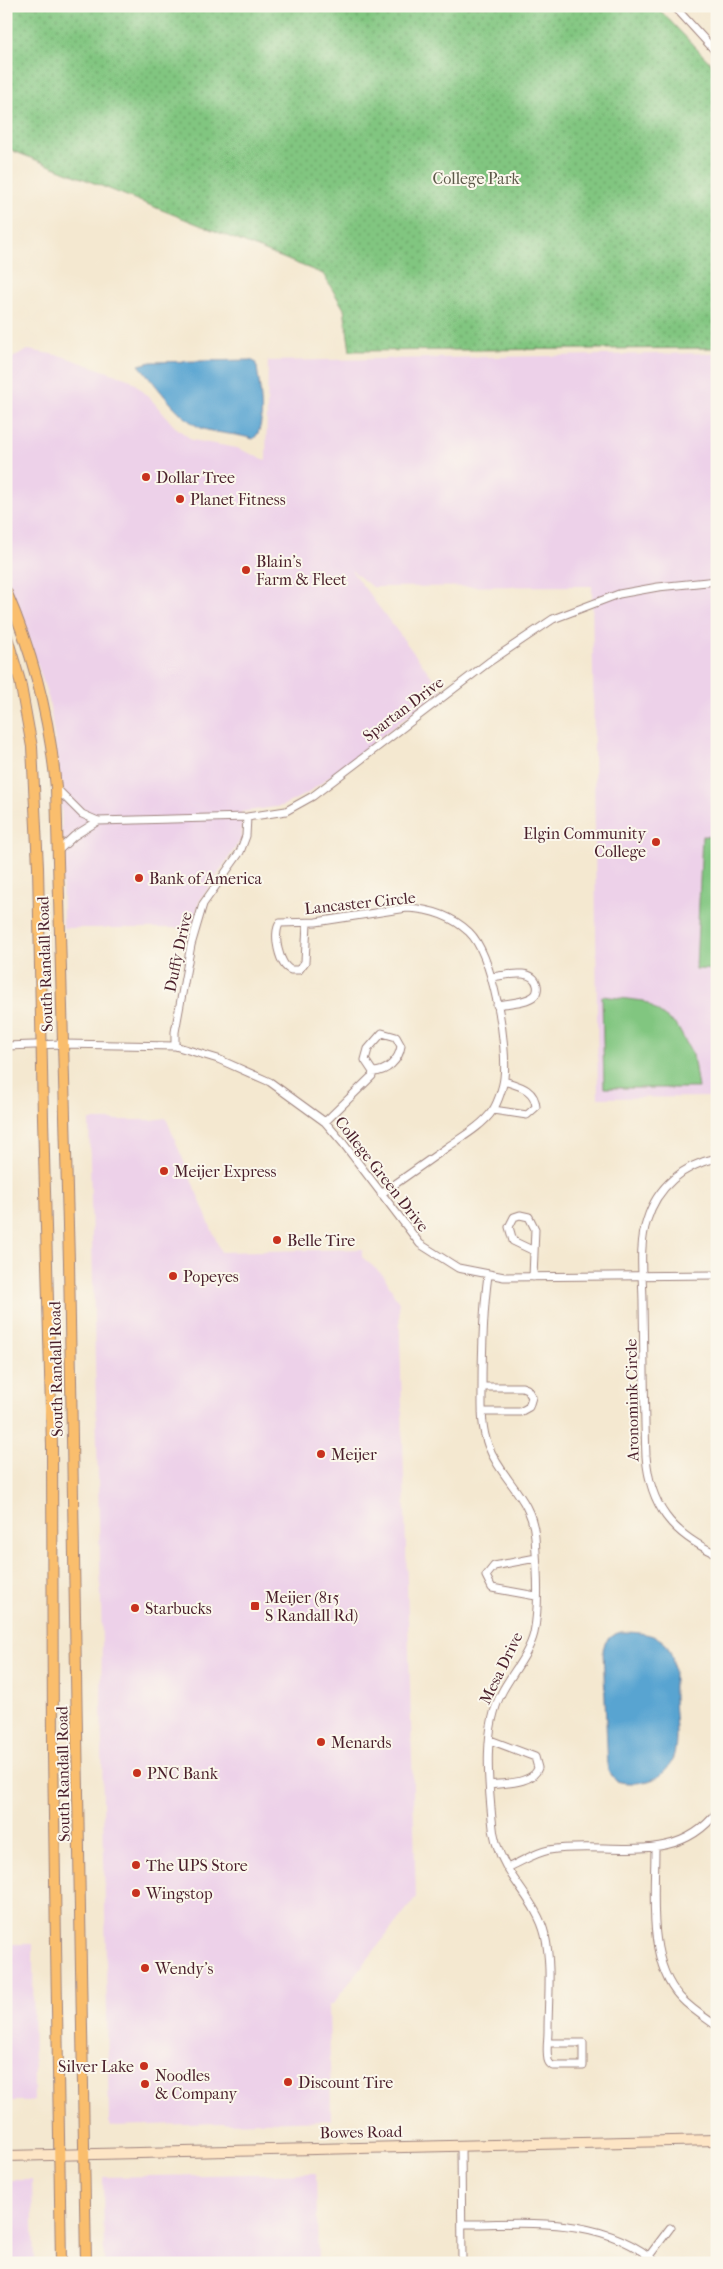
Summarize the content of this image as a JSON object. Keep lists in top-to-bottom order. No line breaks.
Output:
{"streets":{"main road":["South Randall Road","Bowes Road"],"street":["Spartan Drive","Lancaster Circle","Duffy Drive","College Green Drive","Aronomink Circle","Mesa Drive"]},"crossings":[["Spartan Drive","Duffy Drive"],["Lancaster Circle","College Green Drive"],["Duffy Drive","College Green Drive"],["South Randall Road","College Green Drive"],["South Randall Road","Bowes Road"],["College Green Drive","Aronomink Circle"],["College Green Drive","Mesa Drive"]],"parks":["College Park"],"places":{"other":["Dollar Tree","Planet Fitness","Blain's Farm & Fleet","Elgin Community College","Bank of America","Meijer Express","Belle Tire","Popeyes","Meijer","Starbucks","Menards","PNC Bank","The UPS Store","Wingstop","Wendy's","Silver Lake","Discount Tire","Noodles & Company"],"transit":["Meijer (815 S Randall Rd)"]}}
